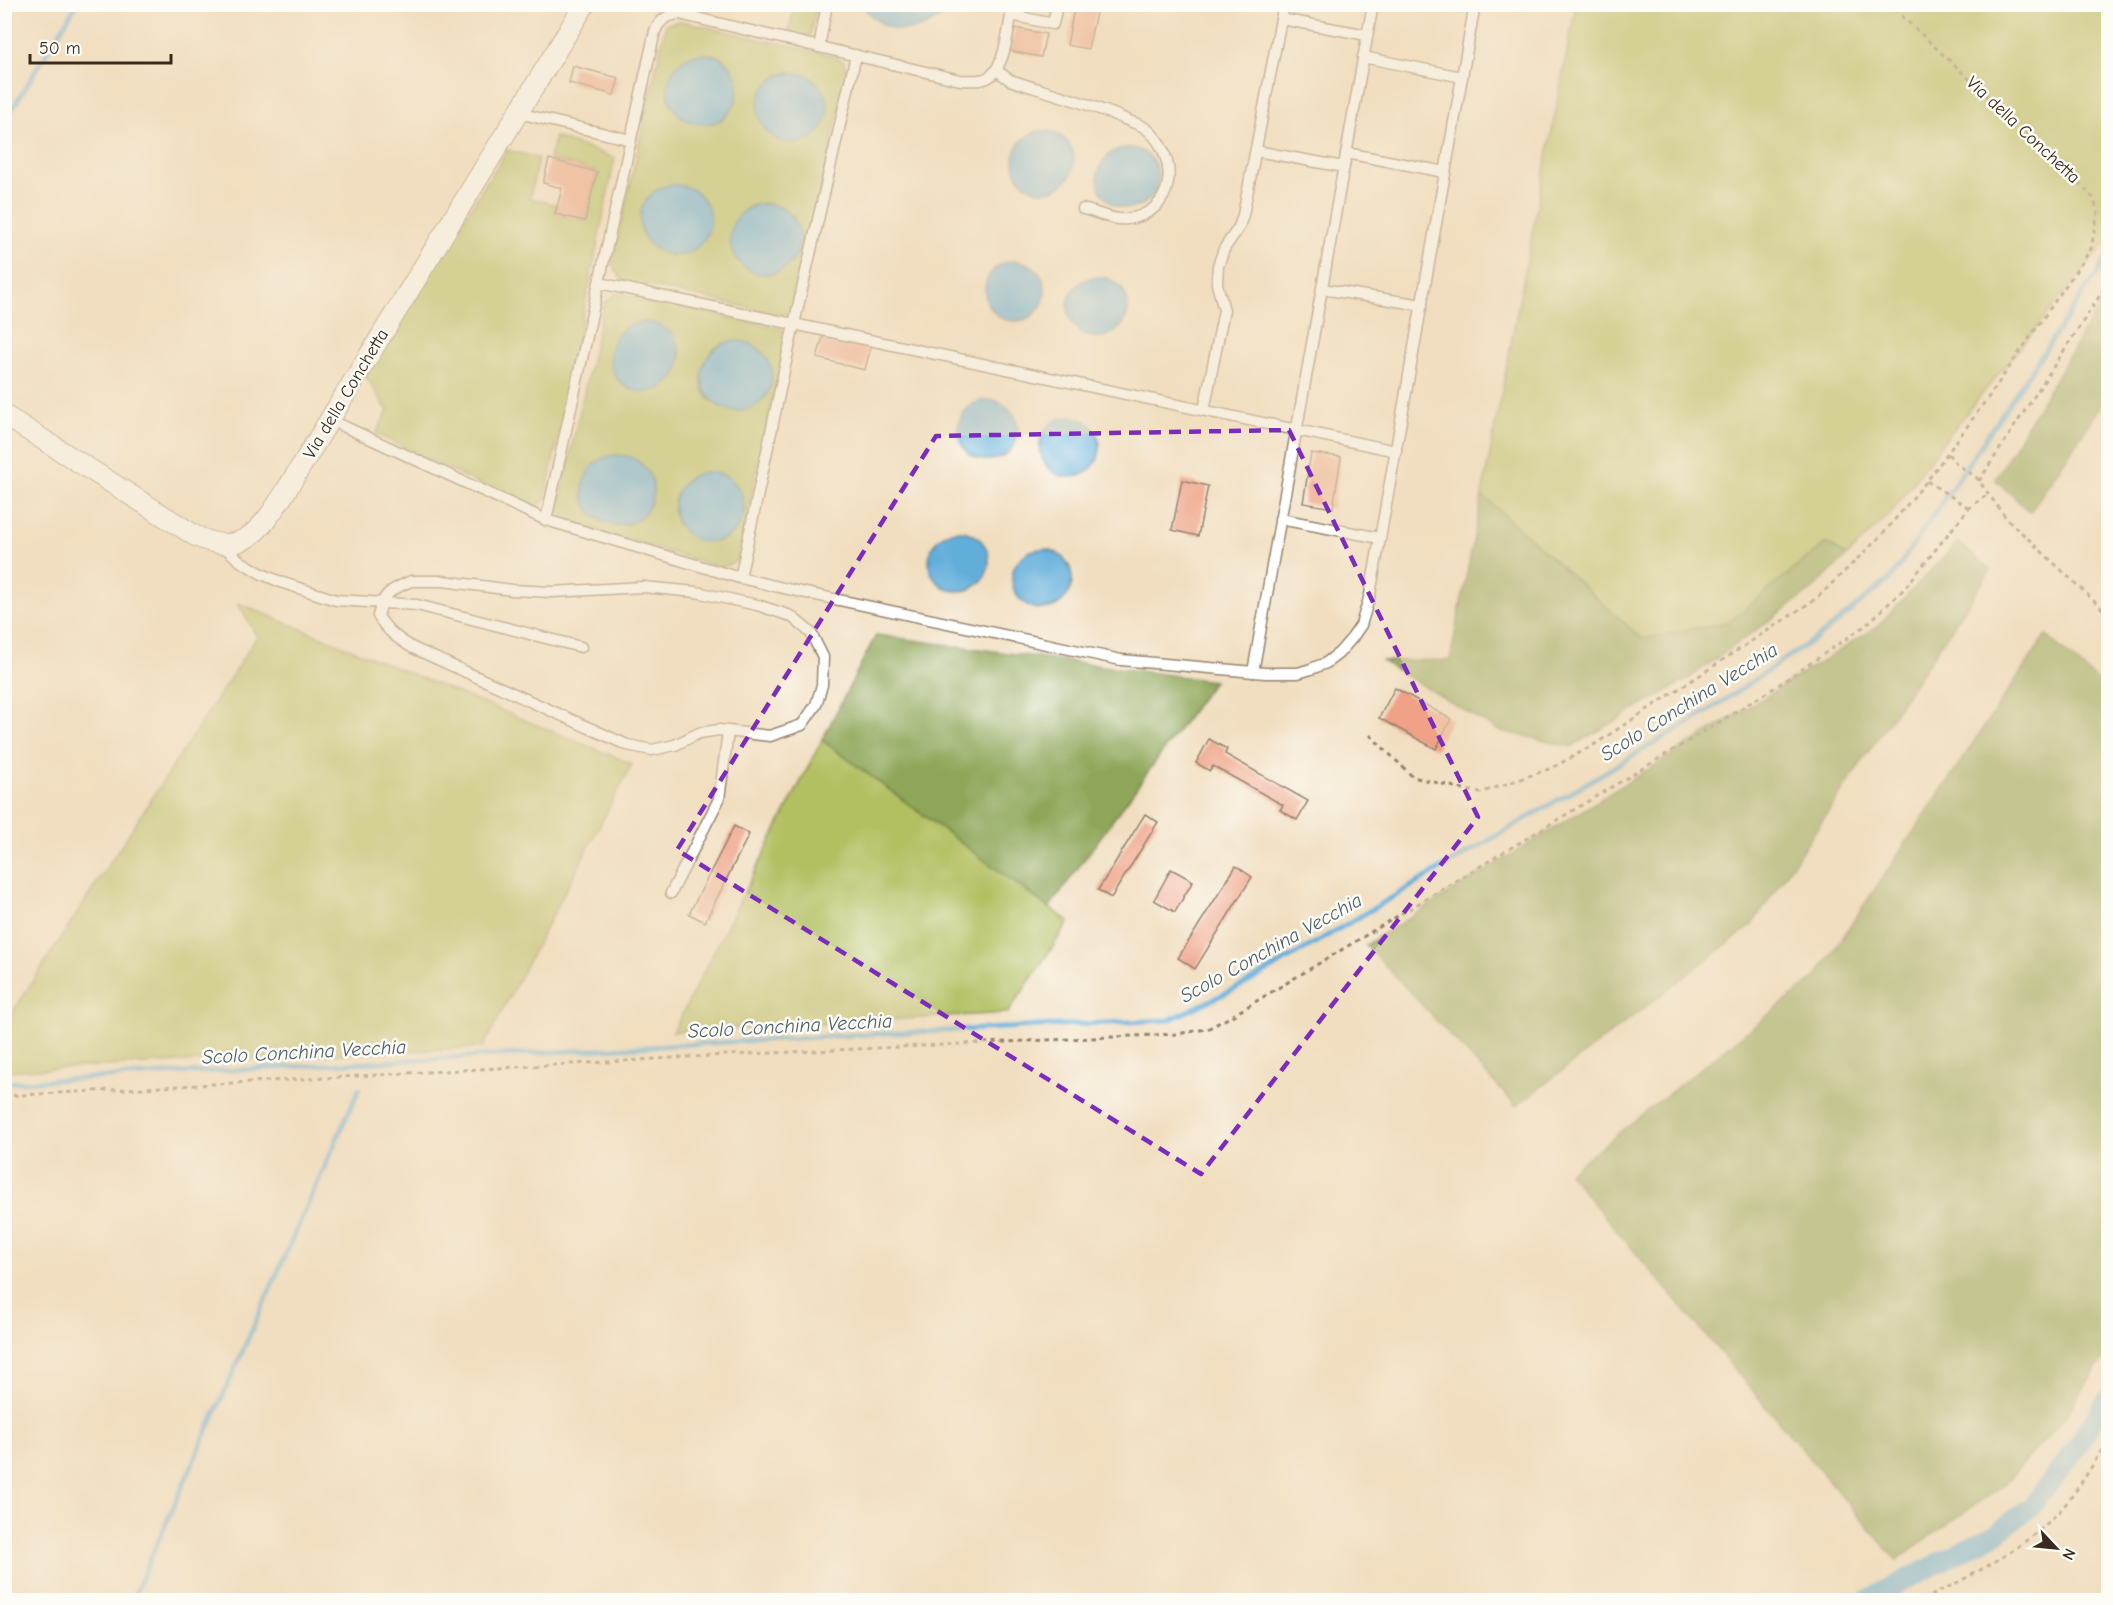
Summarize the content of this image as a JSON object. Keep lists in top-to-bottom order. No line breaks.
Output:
{"streets":{"street":["Via della Conchetta"]},"water":["Scolo Conchina Vecchia"],"scale_bar":"50 m","north":"bottom right"}
